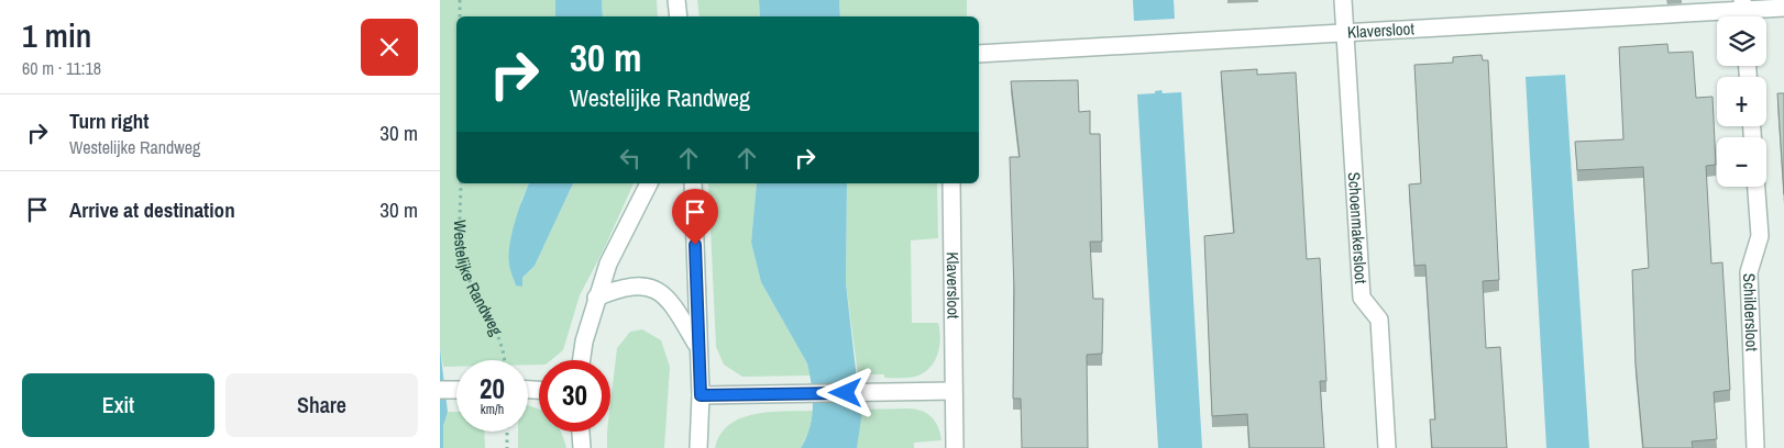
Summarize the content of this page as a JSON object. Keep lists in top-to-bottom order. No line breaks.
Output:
{"streets":{"street":["Klaversloot","Schoenmakersloot","Schildersloot"],"path":["Westelijke Randweg"]},"crossings":[["Klaversloot","Schoenmakersloot"]],"page":{"heading":["1 min","60 m · 11:18"],"map_buttons":["+","−"],"turn":["30 m","Westelijke Randweg"],"list":[{"name":"Turn right","note":"Westelijke Randweg","value":"30 m"},{"name":"Arrive at destination","value":"30 m"}],"speed":"20 km/h","limit":"30","buttons":["Exit","Share"]}}
